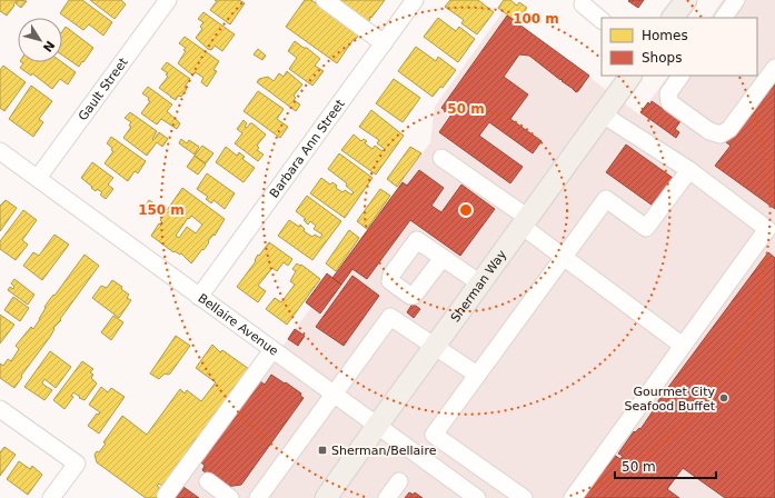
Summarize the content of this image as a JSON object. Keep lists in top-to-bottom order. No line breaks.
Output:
{"streets":{"main road":["Sherman Way"],"street":["Gault Street","Barbara Ann Street","Bellaire Avenue"]},"crossings":[["Gault Street","Bellaire Avenue"],["Barbara Ann Street","Bellaire Avenue"],["Sherman Way","Bellaire Avenue"]],"places":{"other":["Gourmet City Seafood Buffet"],"transit":["Sherman/Bellaire"]},"legend":["Homes","Shops"],"scale_bar":"50 m","north":"bottom right","rings":["100 m","50 m","150 m"]}
